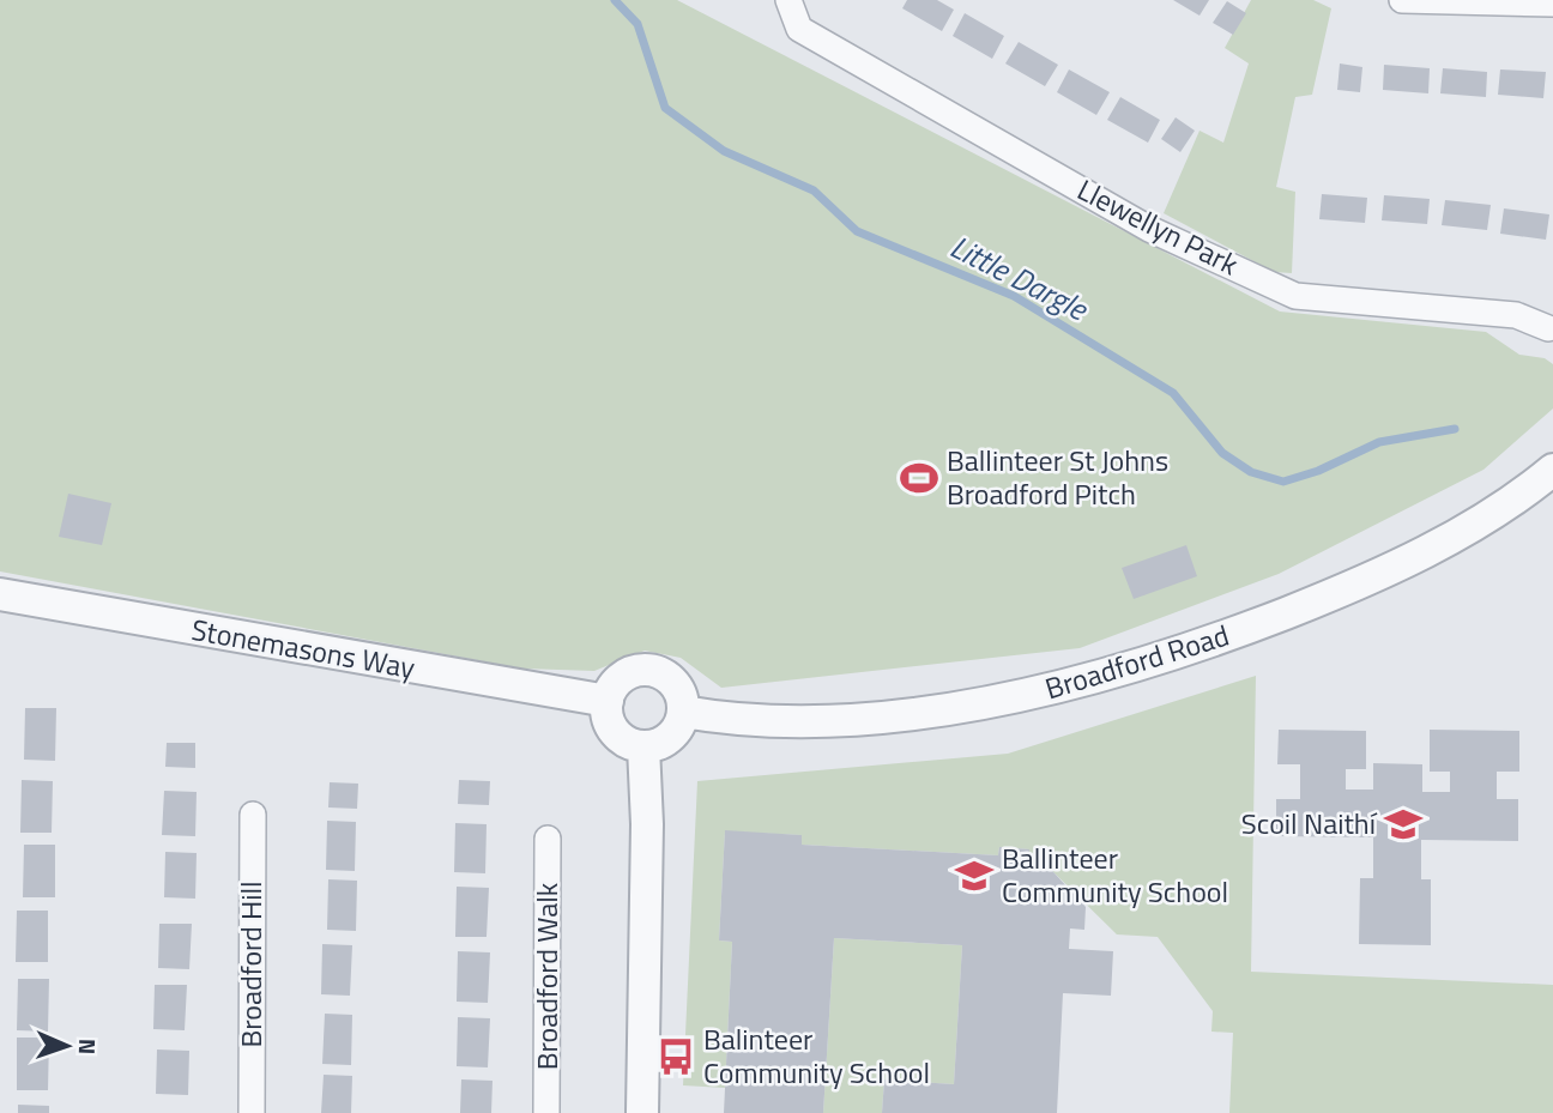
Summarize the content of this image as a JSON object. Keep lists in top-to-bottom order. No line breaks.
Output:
{"streets":{"street":["Llewellyn Park","Stonemasons Way","Broadford Road","Broadford Hill","Broadford Walk"]},"crossings":[["Stonemasons Way","Broadford Road"]],"water":["Little Dargle"],"places":{"sports":["Ballinteer St Johns Broadford Pitch"],"school or university":["Scoil Naithí","Ballinteer Community School"],"bus stop":["Balinteer Community School"]},"north":"right"}
